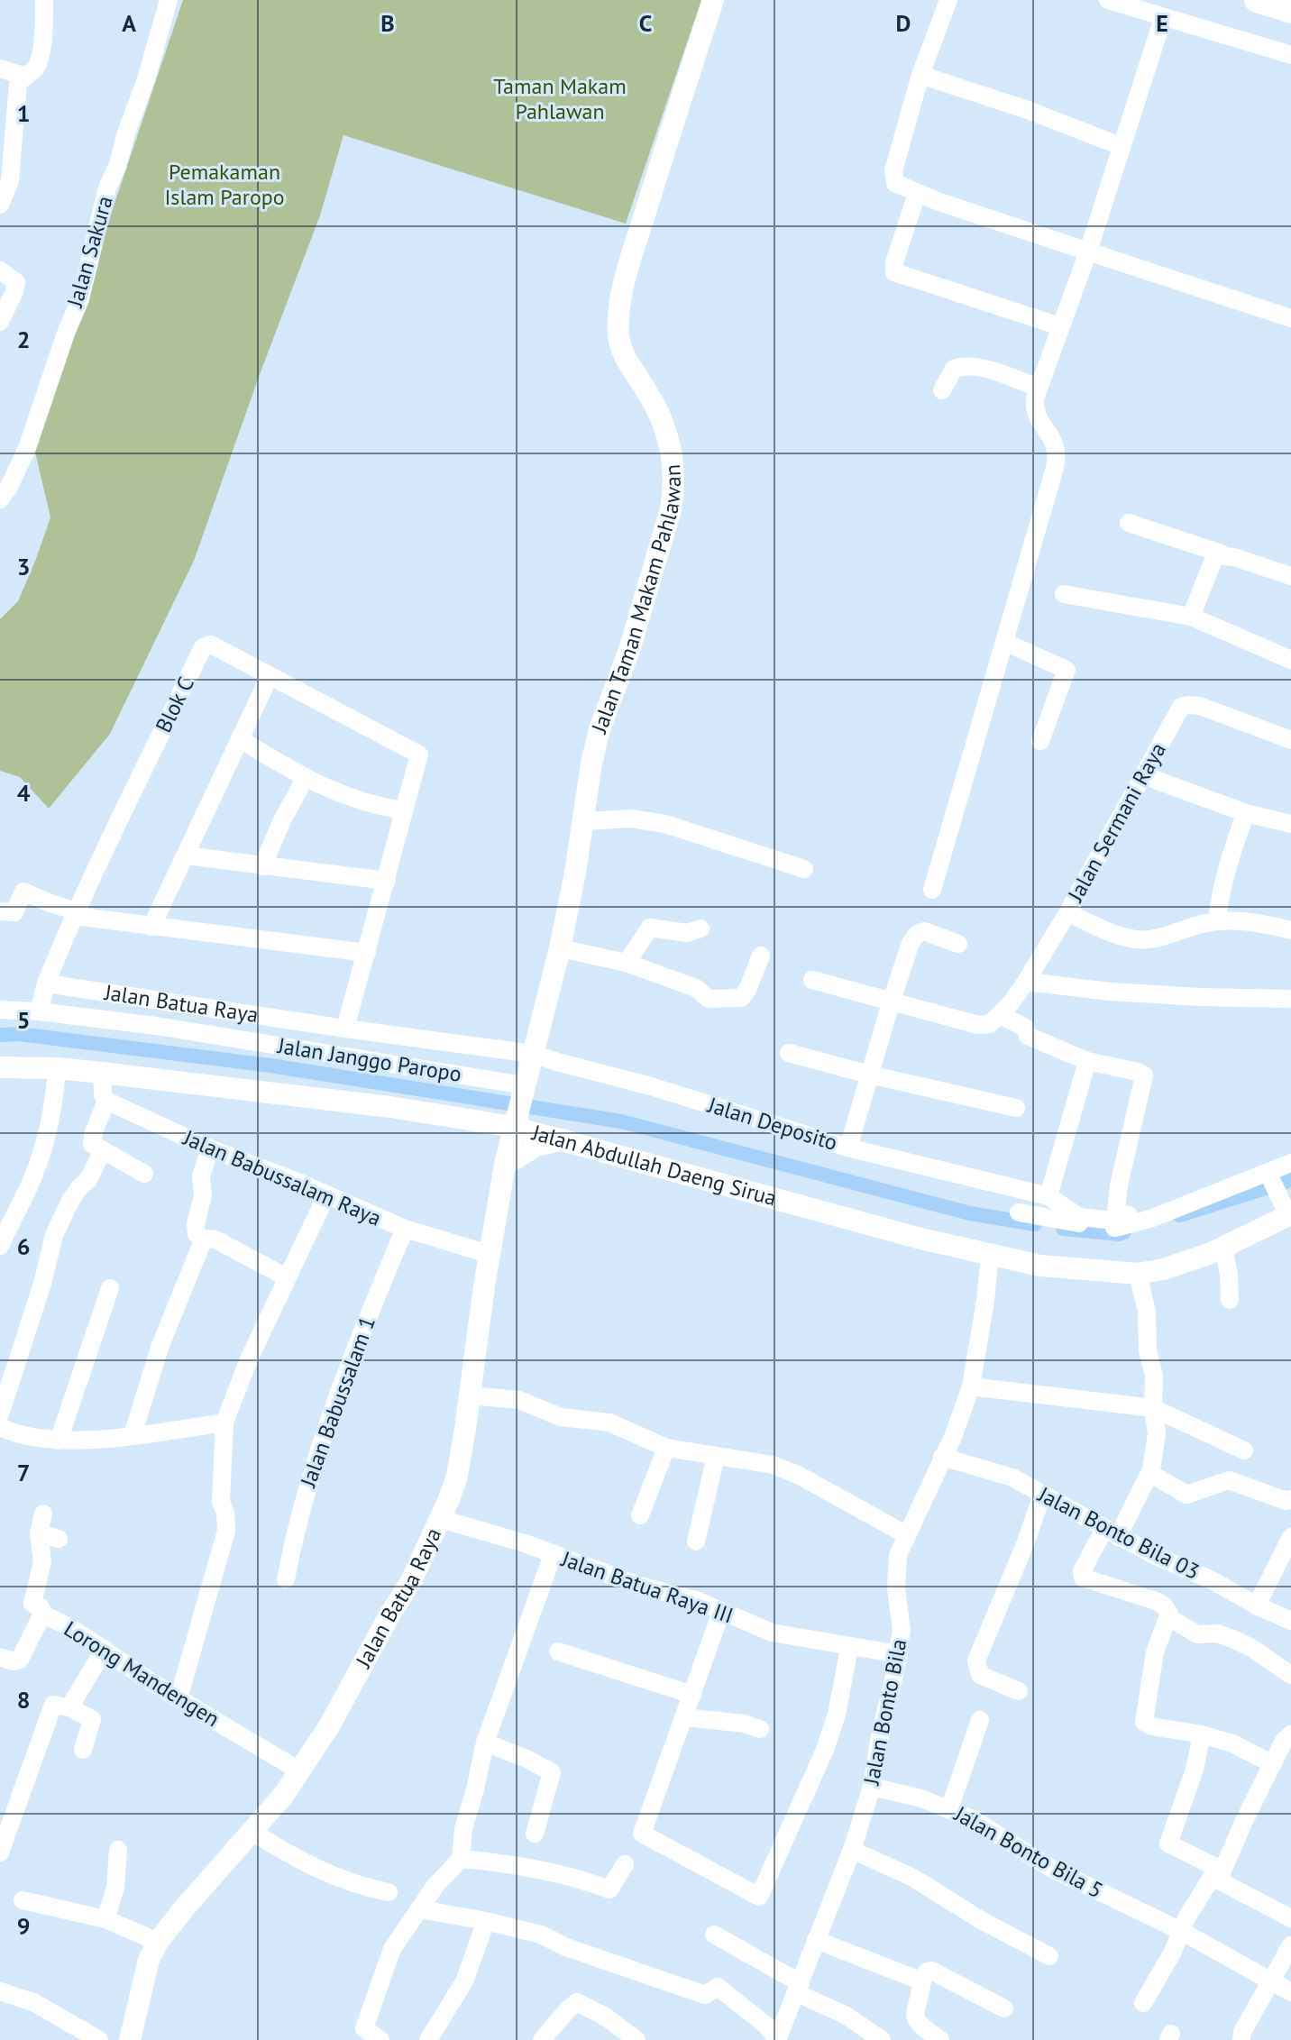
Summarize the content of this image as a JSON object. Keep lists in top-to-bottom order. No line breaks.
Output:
{"streets":{"main road":["Jalan Taman Makam Pahlawan","Jalan Batua Raya","Jalan Abdullah Daeng Sirua"],"street":["Jalan Sakura","Blok C","Jalan Sermani Raya","Jalan Janggo Paropo","Jalan Deposito","Jalan Babussalam Raya","Jalan Babussalam 1","Jalan Bonto Bila 03","Jalan Batua Raya III","Lorong Mandengen","Jalan Bonto Bila","Jalan Bonto Bila 5"]},"crossings":[["Jalan Taman Makam Pahlawan","Jalan Batua Raya"],["Jalan Taman Makam Pahlawan","Jalan Janggo Paropo"],["Jalan Taman Makam Pahlawan","Jalan Deposito"],["Blok C","Jalan Batua Raya"],["Jalan Batua Raya","Jalan Janggo Paropo"],["Jalan Batua Raya","Jalan Deposito"],["Jalan Batua Raya","Jalan Abdullah Daeng Sirua"],["Jalan Batua Raya","Jalan Babussalam Raya"],["Jalan Batua Raya","Jalan Batua Raya III"],["Jalan Batua Raya","Lorong Mandengen"],["Jalan Abdullah Daeng Sirua","Jalan Bonto Bila"],["Jalan Babussalam Raya","Jalan Babussalam 1"],["Jalan Bonto Bila 03","Jalan Bonto Bila"],["Jalan Batua Raya III","Jalan Bonto Bila"],["Jalan Bonto Bila","Jalan Bonto Bila 5"]],"parks":["Taman Makam Pahlawan","Pemakaman Islam Paropo"],"grid":{"columns":["A","B","C","D","E"],"rows":["1","2","3","4","5","6","7","8","9"]}}
